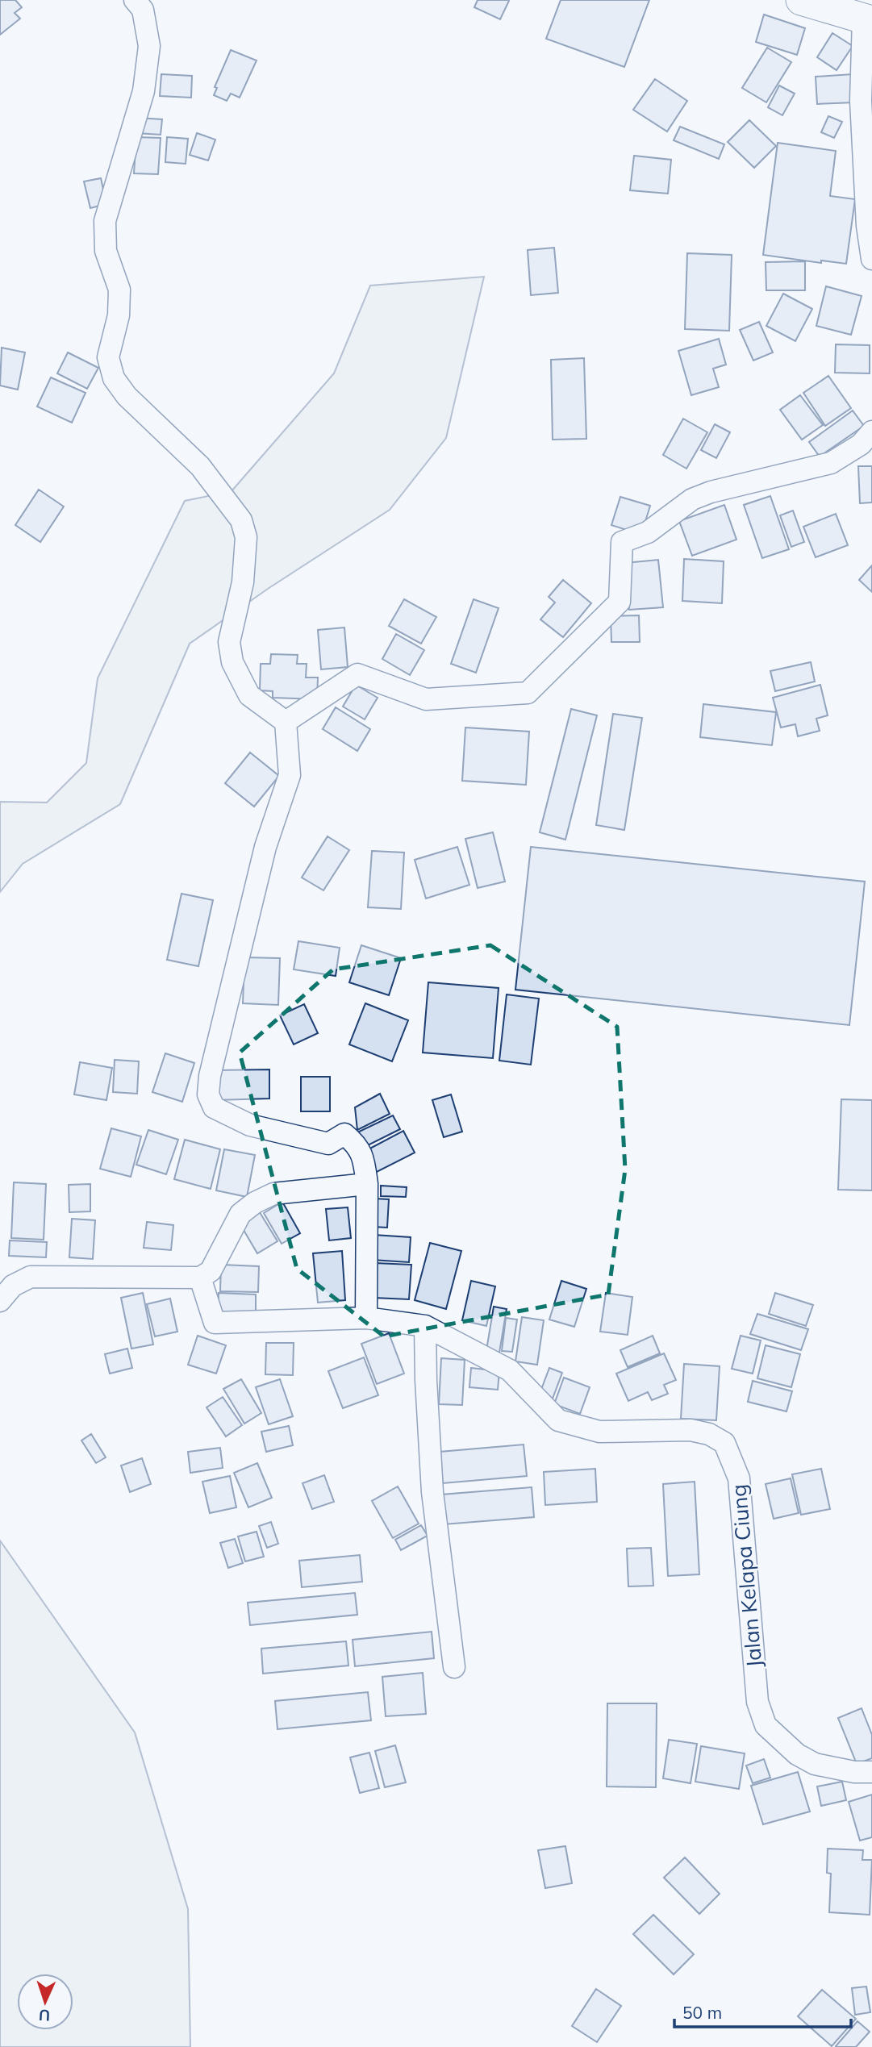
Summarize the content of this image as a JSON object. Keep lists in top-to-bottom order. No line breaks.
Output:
{"streets":{"street":["Jalan Kelapa Ciung"]},"scale_bar":"50 m","north":"bottom"}
